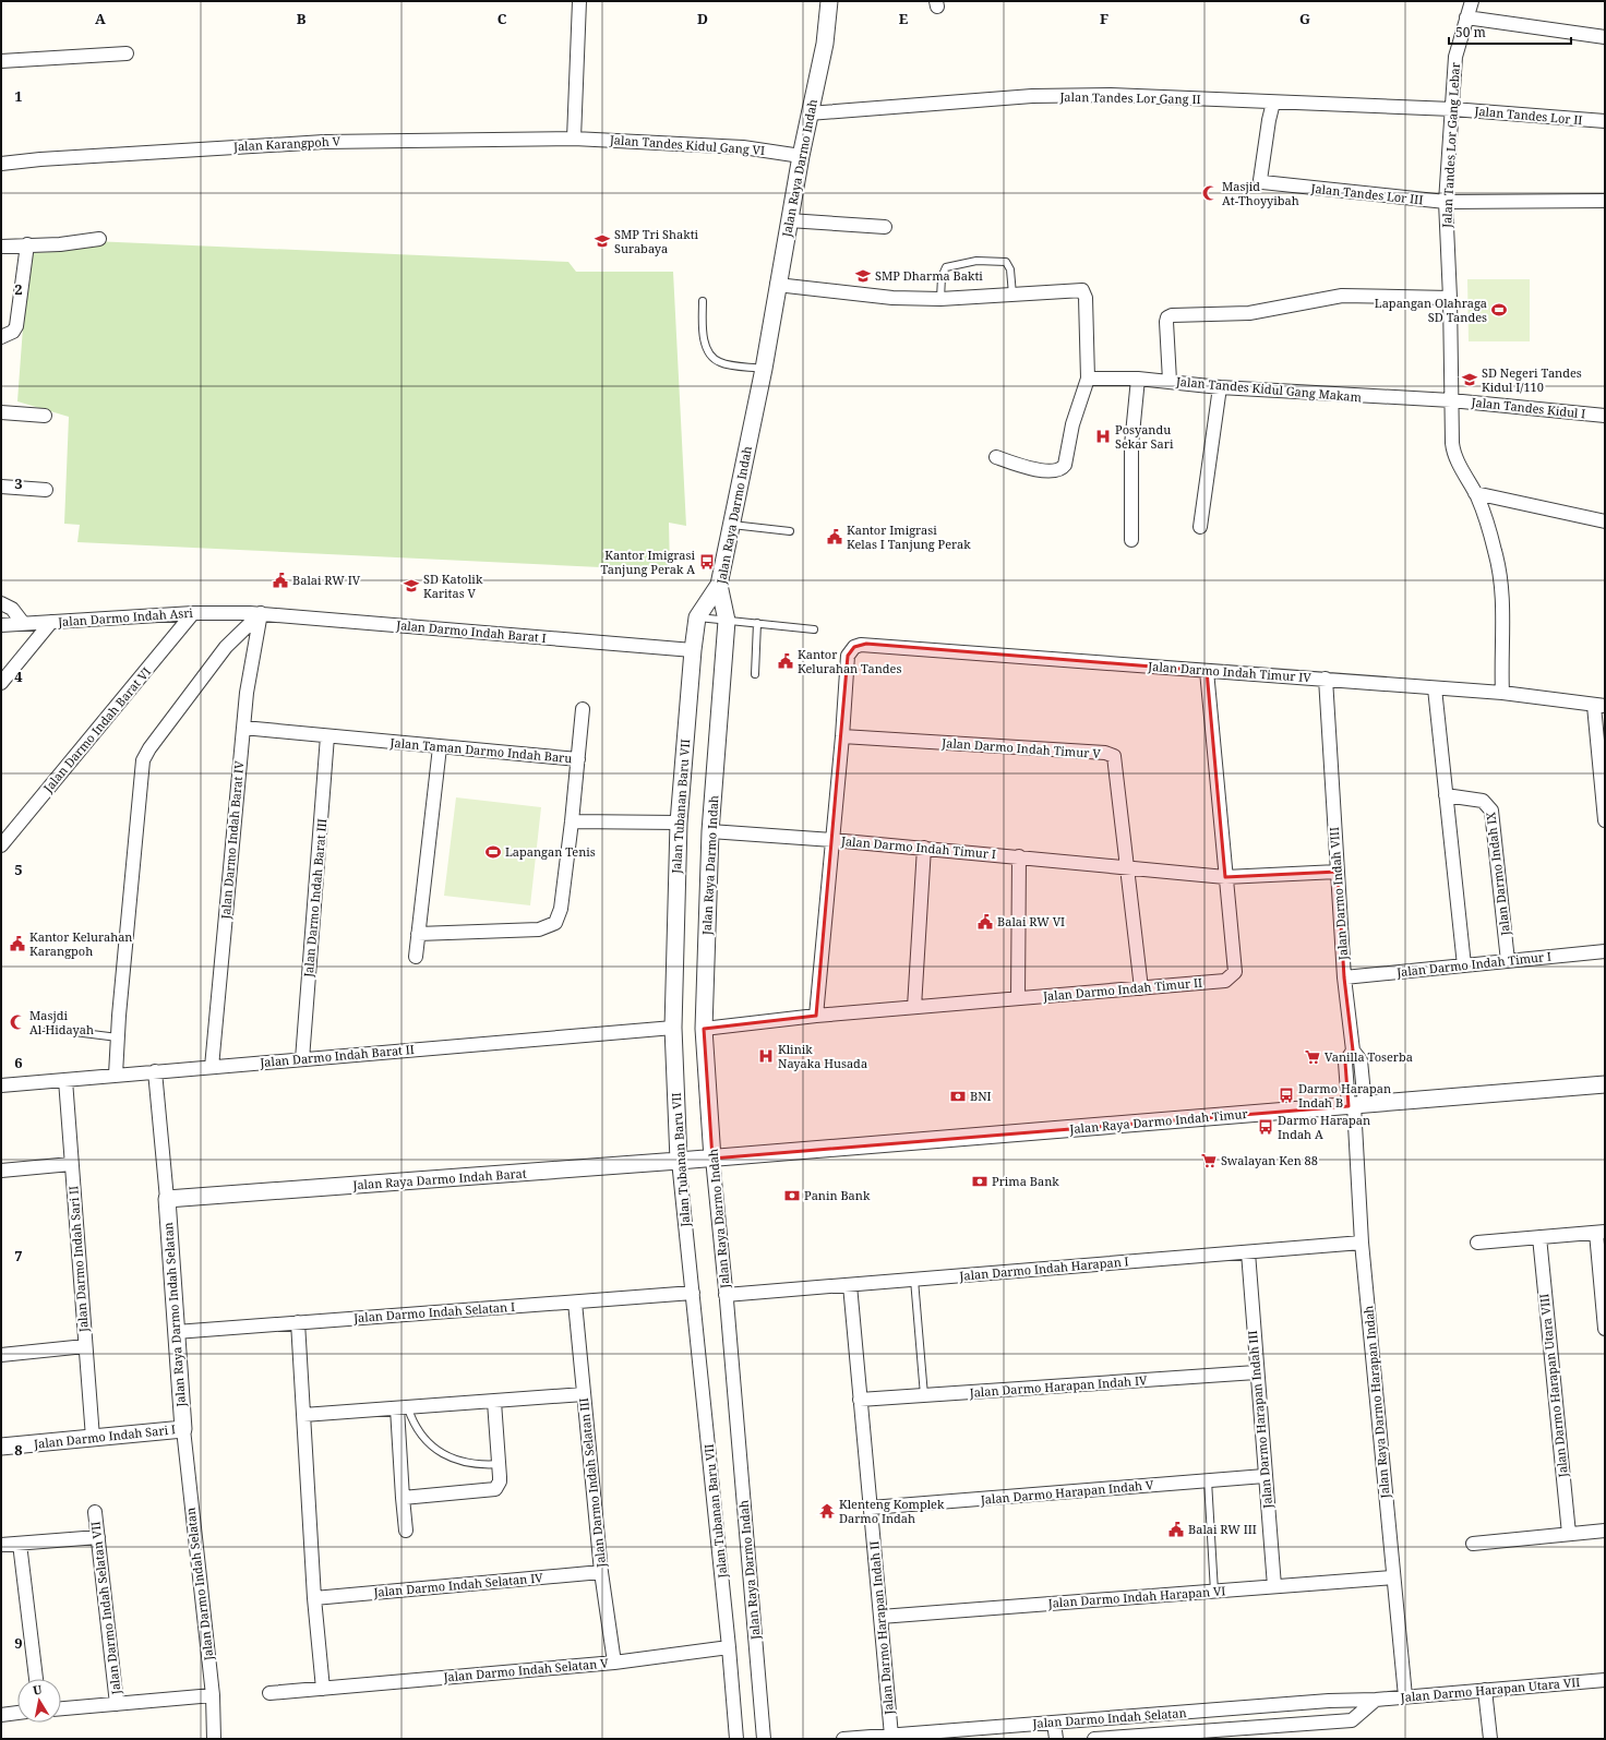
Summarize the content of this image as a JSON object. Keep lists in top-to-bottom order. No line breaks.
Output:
{"streets":{"street":["Jalan Tandes Lor Gang II","Jalan Tandes Lor II","Jalan Karangpoh V","Jalan Tandes Kidul Gang VI","Jalan Tandes Lor Gang Lebar","Jalan Raya Darmo Indah","Jalan Tandes Lor III","Jalan Tandes Kidul Gang Makam","Jalan Tandes Kidul I","Jalan Darmo Indah Asri","Jalan Darmo Indah Barat I","Jalan Darmo Indah Timur IV","Jalan Darmo Indah Barat VI","Jalan Darmo Indah Timur V","Jalan Taman Darmo Indah Baru","Jalan Tubanan Baru VII","Jalan Darmo Indah Barat IV","Jalan Darmo Indah Timur I","Jalan Darmo Indah IX","Jalan Darmo Indah VIII","Jalan Darmo Indah Barat III","Jalan Darmo Indah Timur II","Jalan Darmo Indah Barat II","Jalan Raya Darmo Indah Timur","Jalan Raya Darmo Indah Barat","Jalan Darmo Indah Sari II","Jalan Darmo Indah Harapan I","Jalan Darmo Indah Selatan I","Jalan Raya Darmo Indah Selatan","Jalan Darmo Harapan Utara VIII","Jalan Darmo Harapan Indah IV","Jalan Raya Darmo Harapan Indah","Jalan Darmo Harapan Indah III","Jalan Darmo Indah Sari I","Jalan Darmo Indah Selatan III","Jalan Darmo Harapan Indah V","Jalan Darmo Indah Selatan","Jalan Darmo Indah Selatan IV","Jalan Darmo Indah Harapan VI","Jalan Darmo Indah Selatan VII","Jalan Darmo Harapan Indah II","Jalan Darmo Indah Selatan V","Jalan Darmo Harapan Utara VII"]},"crossings":[["Jalan Tandes Lor Gang II","Jalan Tandes Lor II"],["Jalan Tandes Lor Gang II","Jalan Tandes Lor Gang Lebar"],["Jalan Tandes Lor Gang II","Jalan Raya Darmo Indah"],["Jalan Tandes Lor Gang II","Jalan Tandes Lor III"],["Jalan Tandes Lor II","Jalan Tandes Lor Gang Lebar"],["Jalan Karangpoh V","Jalan Tandes Kidul Gang VI"],["Jalan Tandes Kidul Gang VI","Jalan Raya Darmo Indah"],["Jalan Tandes Lor Gang Lebar","Jalan Tandes Lor III"],["Jalan Tandes Lor Gang Lebar","Jalan Tandes Kidul Gang Makam"],["Jalan Tandes Lor Gang Lebar","Jalan Tandes Kidul I"],["Jalan Tandes Lor Gang Lebar","Jalan Darmo Indah Timur IV"],["Jalan Raya Darmo Indah","Jalan Tubanan Baru VII"],["Jalan Raya Darmo Indah","Jalan Darmo Indah Timur I"],["Jalan Raya Darmo Indah","Jalan Darmo Indah Timur II"],["Jalan Raya Darmo Indah","Jalan Raya Darmo Indah Timur"],["Jalan Raya Darmo Indah","Jalan Raya Darmo Indah Barat"],["Jalan Raya Darmo Indah","Jalan Darmo Indah Harapan I"],["Jalan Tandes Kidul Gang Makam","Jalan Tandes Kidul I"],["Jalan Darmo Indah Asri","Jalan Darmo Indah Barat I"],["Jalan Darmo Indah Asri","Jalan Darmo Indah Barat VI"],["Jalan Darmo Indah Asri","Jalan Darmo Indah Barat IV"],["Jalan Darmo Indah Barat I","Jalan Tubanan Baru VII"],["Jalan Darmo Indah Barat I","Jalan Darmo Indah Barat IV"],["Jalan Darmo Indah Timur IV","Jalan Darmo Indah Timur V"],["Jalan Darmo Indah Timur IV","Jalan Darmo Indah VIII"],["Jalan Darmo Indah Timur IV","Jalan Darmo Indah Timur II"],["Jalan Darmo Indah Timur V","Jalan Darmo Indah Timur I"],["Jalan Taman Darmo Indah Baru","Jalan Darmo Indah Barat IV"],["Jalan Taman Darmo Indah Baru","Jalan Darmo Indah Barat III"],["Jalan Tubanan Baru VII","Jalan Darmo Indah Barat II"],["Jalan Tubanan Baru VII","Jalan Raya Darmo Indah Barat"],["Jalan Tubanan Baru VII","Jalan Darmo Indah Selatan I"],["Jalan Tubanan Baru VII","Jalan Darmo Indah Selatan V"],["Jalan Darmo Indah Barat IV","Jalan Darmo Indah Barat II"],["Jalan Darmo Indah Timur I","Jalan Darmo Indah IX"],["Jalan Darmo Indah Timur I","Jalan Darmo Indah VIII"],["Jalan Darmo Indah Timur I","Jalan Darmo Indah Timur II"],["Jalan Darmo Indah VIII","Jalan Raya Darmo Harapan Indah"],["Jalan Darmo Indah Barat III","Jalan Darmo Indah Barat II"],["Jalan Darmo Indah Barat II","Jalan Darmo Indah Sari II"],["Jalan Raya Darmo Indah Timur","Jalan Raya Darmo Indah Barat"],["Jalan Raya Darmo Indah Timur","Jalan Raya Darmo Harapan Indah"],["Jalan Raya Darmo Indah Barat","Jalan Raya Darmo Indah Selatan"],["Jalan Darmo Indah Sari II","Jalan Darmo Indah Sari I"],["Jalan Darmo Indah Harapan I","Jalan Raya Darmo Harapan Indah"],["Jalan Darmo Indah Harapan I","Jalan Darmo Harapan Indah III"],["Jalan Darmo Indah Harapan I","Jalan Darmo Harapan Indah II"],["Jalan Darmo Indah Selatan I","Jalan Raya Darmo Indah Selatan"],["Jalan Darmo Indah Selatan I","Jalan Darmo Indah Selatan III"],["Jalan Raya Darmo Indah Selatan","Jalan Darmo Indah Sari I"],["Jalan Raya Darmo Indah Selatan","Jalan Darmo Indah Selatan"],["Jalan Darmo Harapan Indah IV","Jalan Darmo Harapan Indah III"],["Jalan Darmo Harapan Indah IV","Jalan Darmo Harapan Indah II"],["Jalan Raya Darmo Harapan Indah","Jalan Darmo Indah Harapan VI"],["Jalan Raya Darmo Harapan Indah","Jalan Darmo Harapan Utara VII"],["Jalan Darmo Harapan Indah III","Jalan Darmo Harapan Indah V"],["Jalan Darmo Harapan Indah III","Jalan Darmo Indah Harapan VI"],["Jalan Darmo Indah Sari I","Jalan Darmo Indah Selatan"],["Jalan Darmo Indah Selatan III","Jalan Darmo Indah Selatan IV"],["Jalan Darmo Indah Selatan III","Jalan Darmo Indah Selatan V"],["Jalan Darmo Harapan Indah V","Jalan Darmo Harapan Indah II"],["Jalan Darmo Indah Selatan","Jalan Darmo Harapan Indah II"],["Jalan Darmo Indah Selatan","Jalan Darmo Harapan Utara VII"],["Jalan Darmo Indah Harapan VI","Jalan Darmo Harapan Indah II"]],"places":{"mosque":["Masjid At-Thoyyibah","Masjdi Al-Hidayah"],"school or university":["SMP Tri Shakti Surabaya","SMP Dharma Bakti","SD Negeri Tandes Kidul I/110","SD Katolik Karitas V"],"sports":["Lapangan Olahraga SD Tandes","Lapangan Tenis"],"hospital":["Posyandu Sekar Sari","Klinik Nayaka Husada"],"public building":["Kantor Imigrasi Kelas I Tanjung Perak","Balai RW IV","Kantor Kelurahan Tandes","Balai RW VI","Kantor Kelurahan Karangpoh","Balai RW III"],"bus stop":["Kantor Imigrasi Tanjung Perak A","Darmo Harapan Indah B","Darmo Harapan Indah A"],"supermarket":["Vanilla Toserba","Swalayan Ken 88"],"bank":["BNI","Prima Bank","Panin Bank"],"temple":["Klenteng Komplek Darmo Indah"]},"scale_bar":"50 m","north":"top","grid":{"columns":["A","B","C","D","E","F","G"],"rows":["1","2","3","4","5","6","7","8","9"]}}
